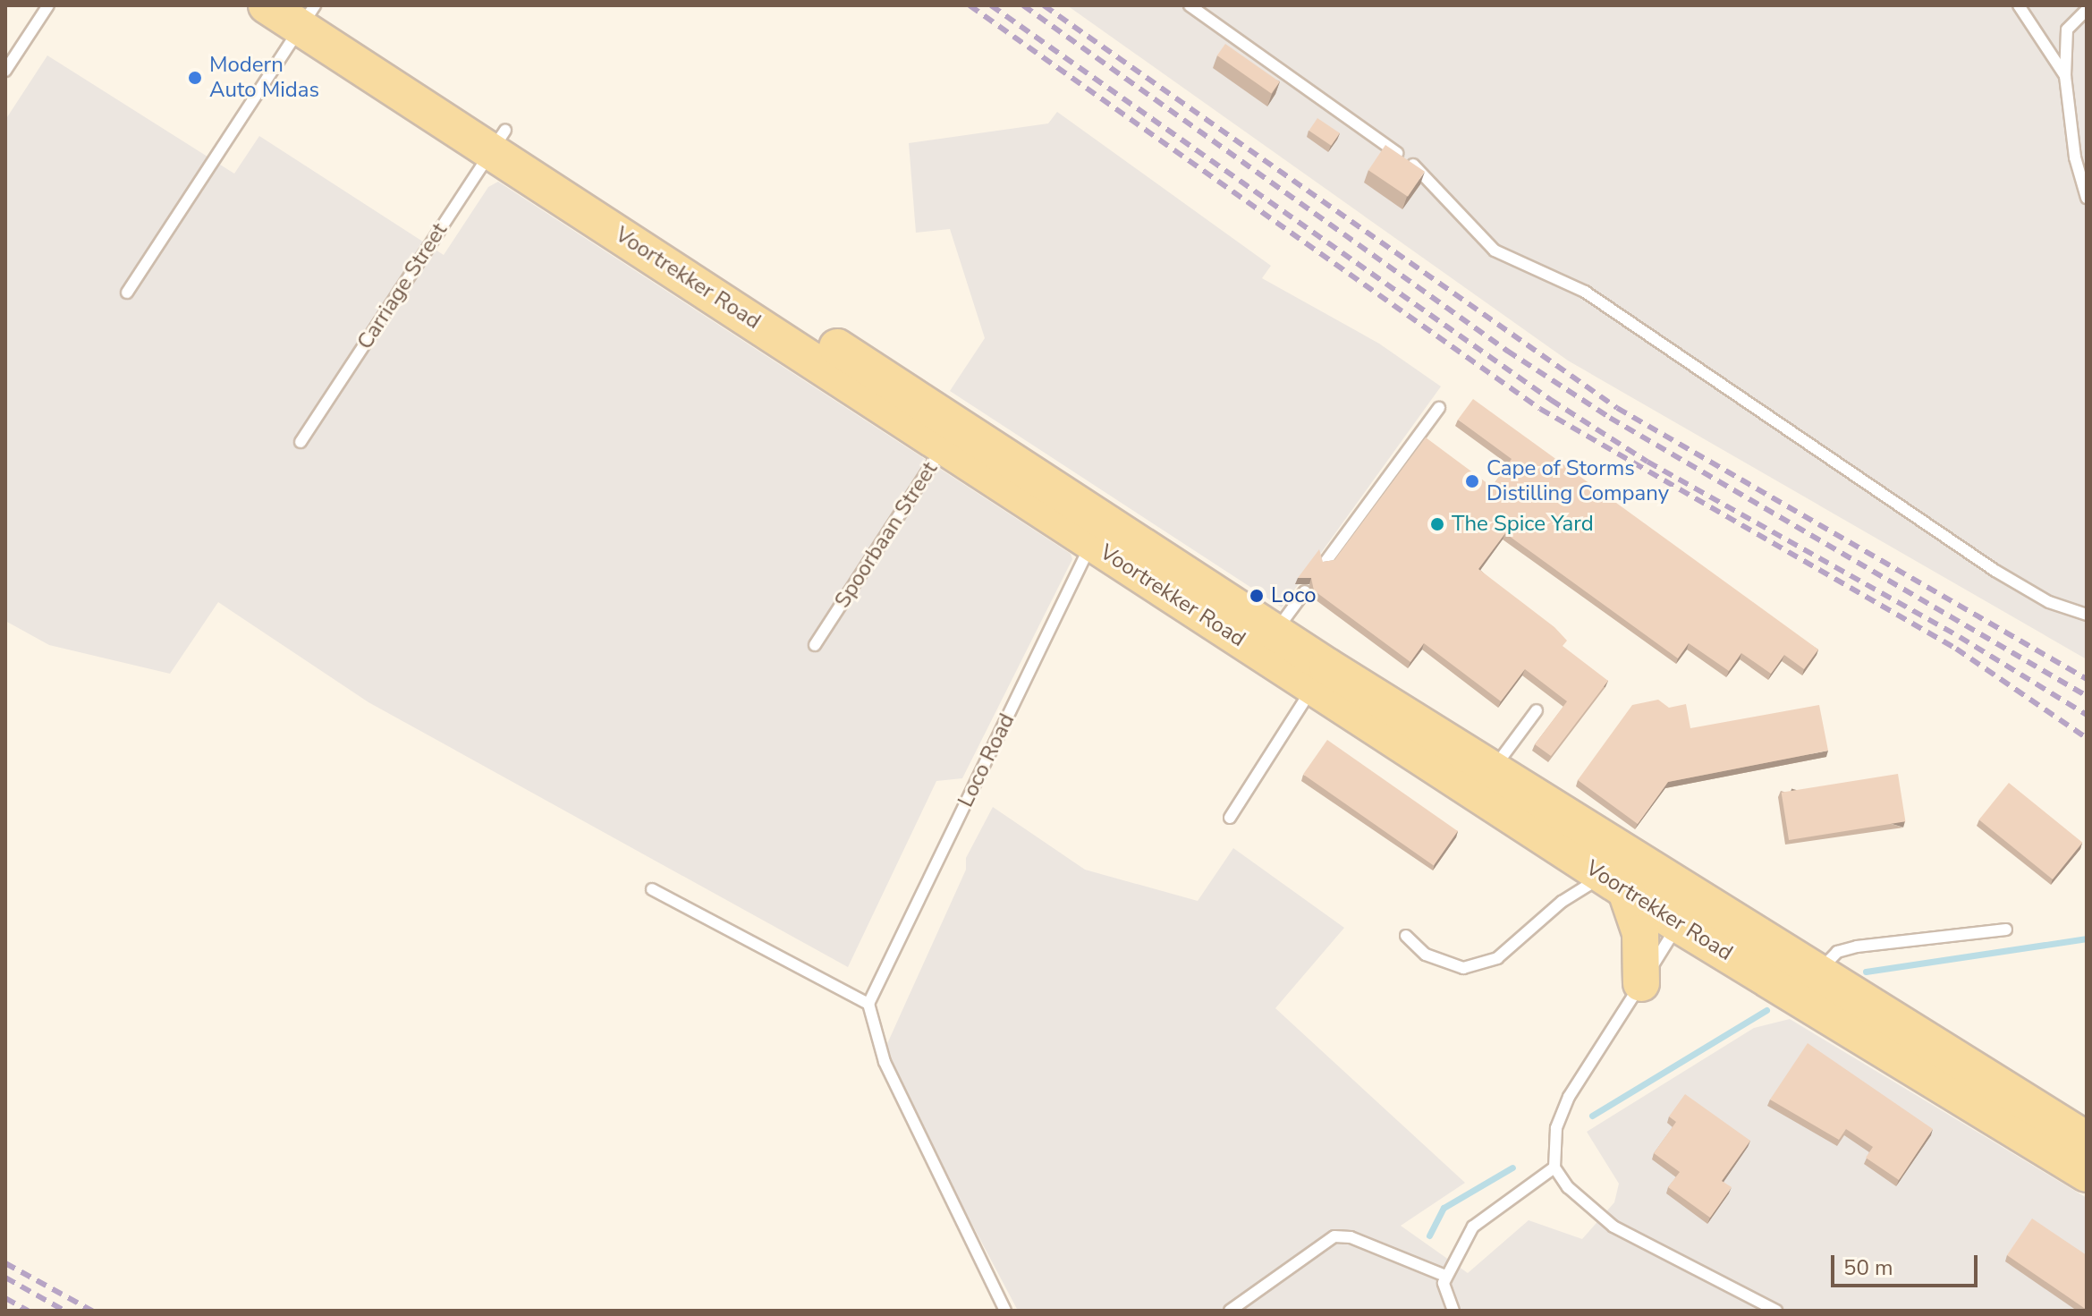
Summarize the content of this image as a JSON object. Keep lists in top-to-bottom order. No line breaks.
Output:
{"streets":{"main road":["Voortrekker Road"],"lane":["Carriage Street","Spoorbaan Street","Loco Road"]},"crossings":[["Voortrekker Road","Carriage Street"],["Voortrekker Road","Spoorbaan Street"],["Voortrekker Road","Loco Road"]],"places":["Modern Auto Midas","Cape of Storms Distilling Company","The Spice Yard","Loco"],"scale_bar":"50 m"}
